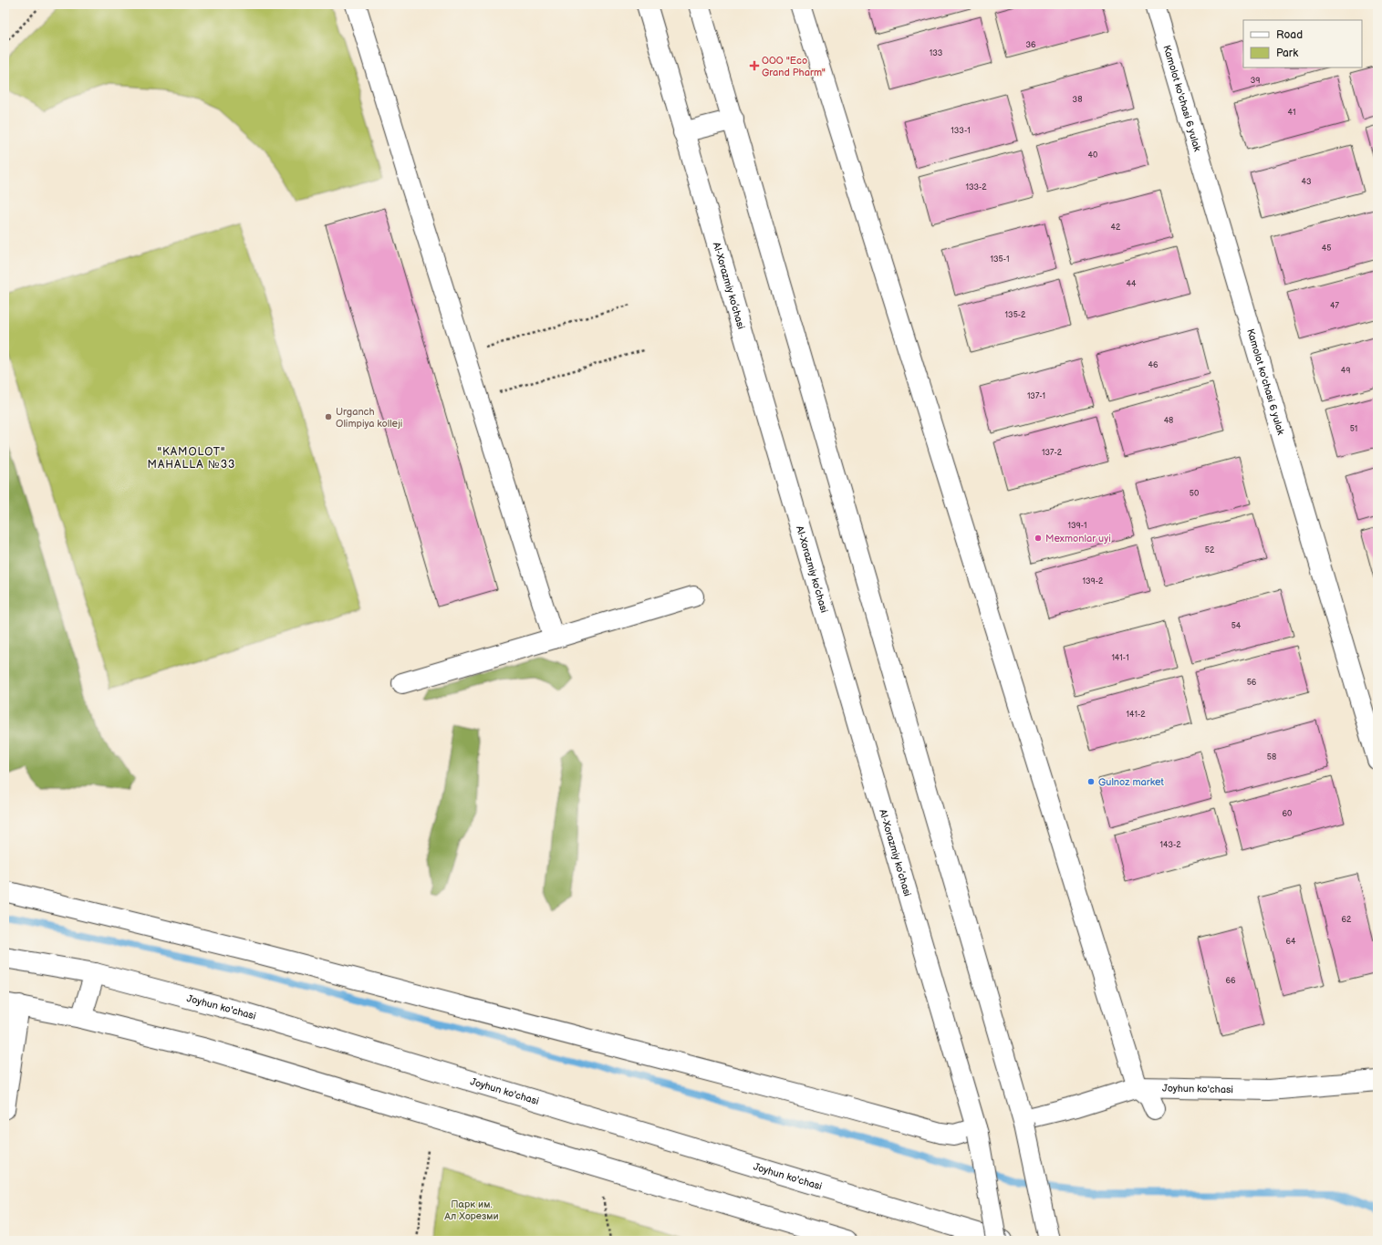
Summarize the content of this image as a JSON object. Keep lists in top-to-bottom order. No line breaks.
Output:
{"streets":{"main road":["Kamolot ko'chasi 6 yulak","Al-Xorazmiy ko’chasi","Joyhun ko'chasi"]},"crossings":[["Al-Xorazmiy ko’chasi","Joyhun ko'chasi"]],"districts":["\"KAMOLOT\" MAHALLA №33"],"parks":["Парк им. Ал Хорезми"],"places":{"health":["ООО \"Eco Grand Pharm\""],"other":["Urganch Olimpiya kolleji","Mexmonlar uyi","Gulnoz market"]},"house_numbers":["36","133","39","38","41","133-1","40","43","133-2","42","45","135-1","44","47","135-2","46","49","137-1","48","51","137-2","50","139-1","52","139-2","54","141-1","56","141-2","58","60","143-2","62","64","66"],"legend":["Road","Park"]}
